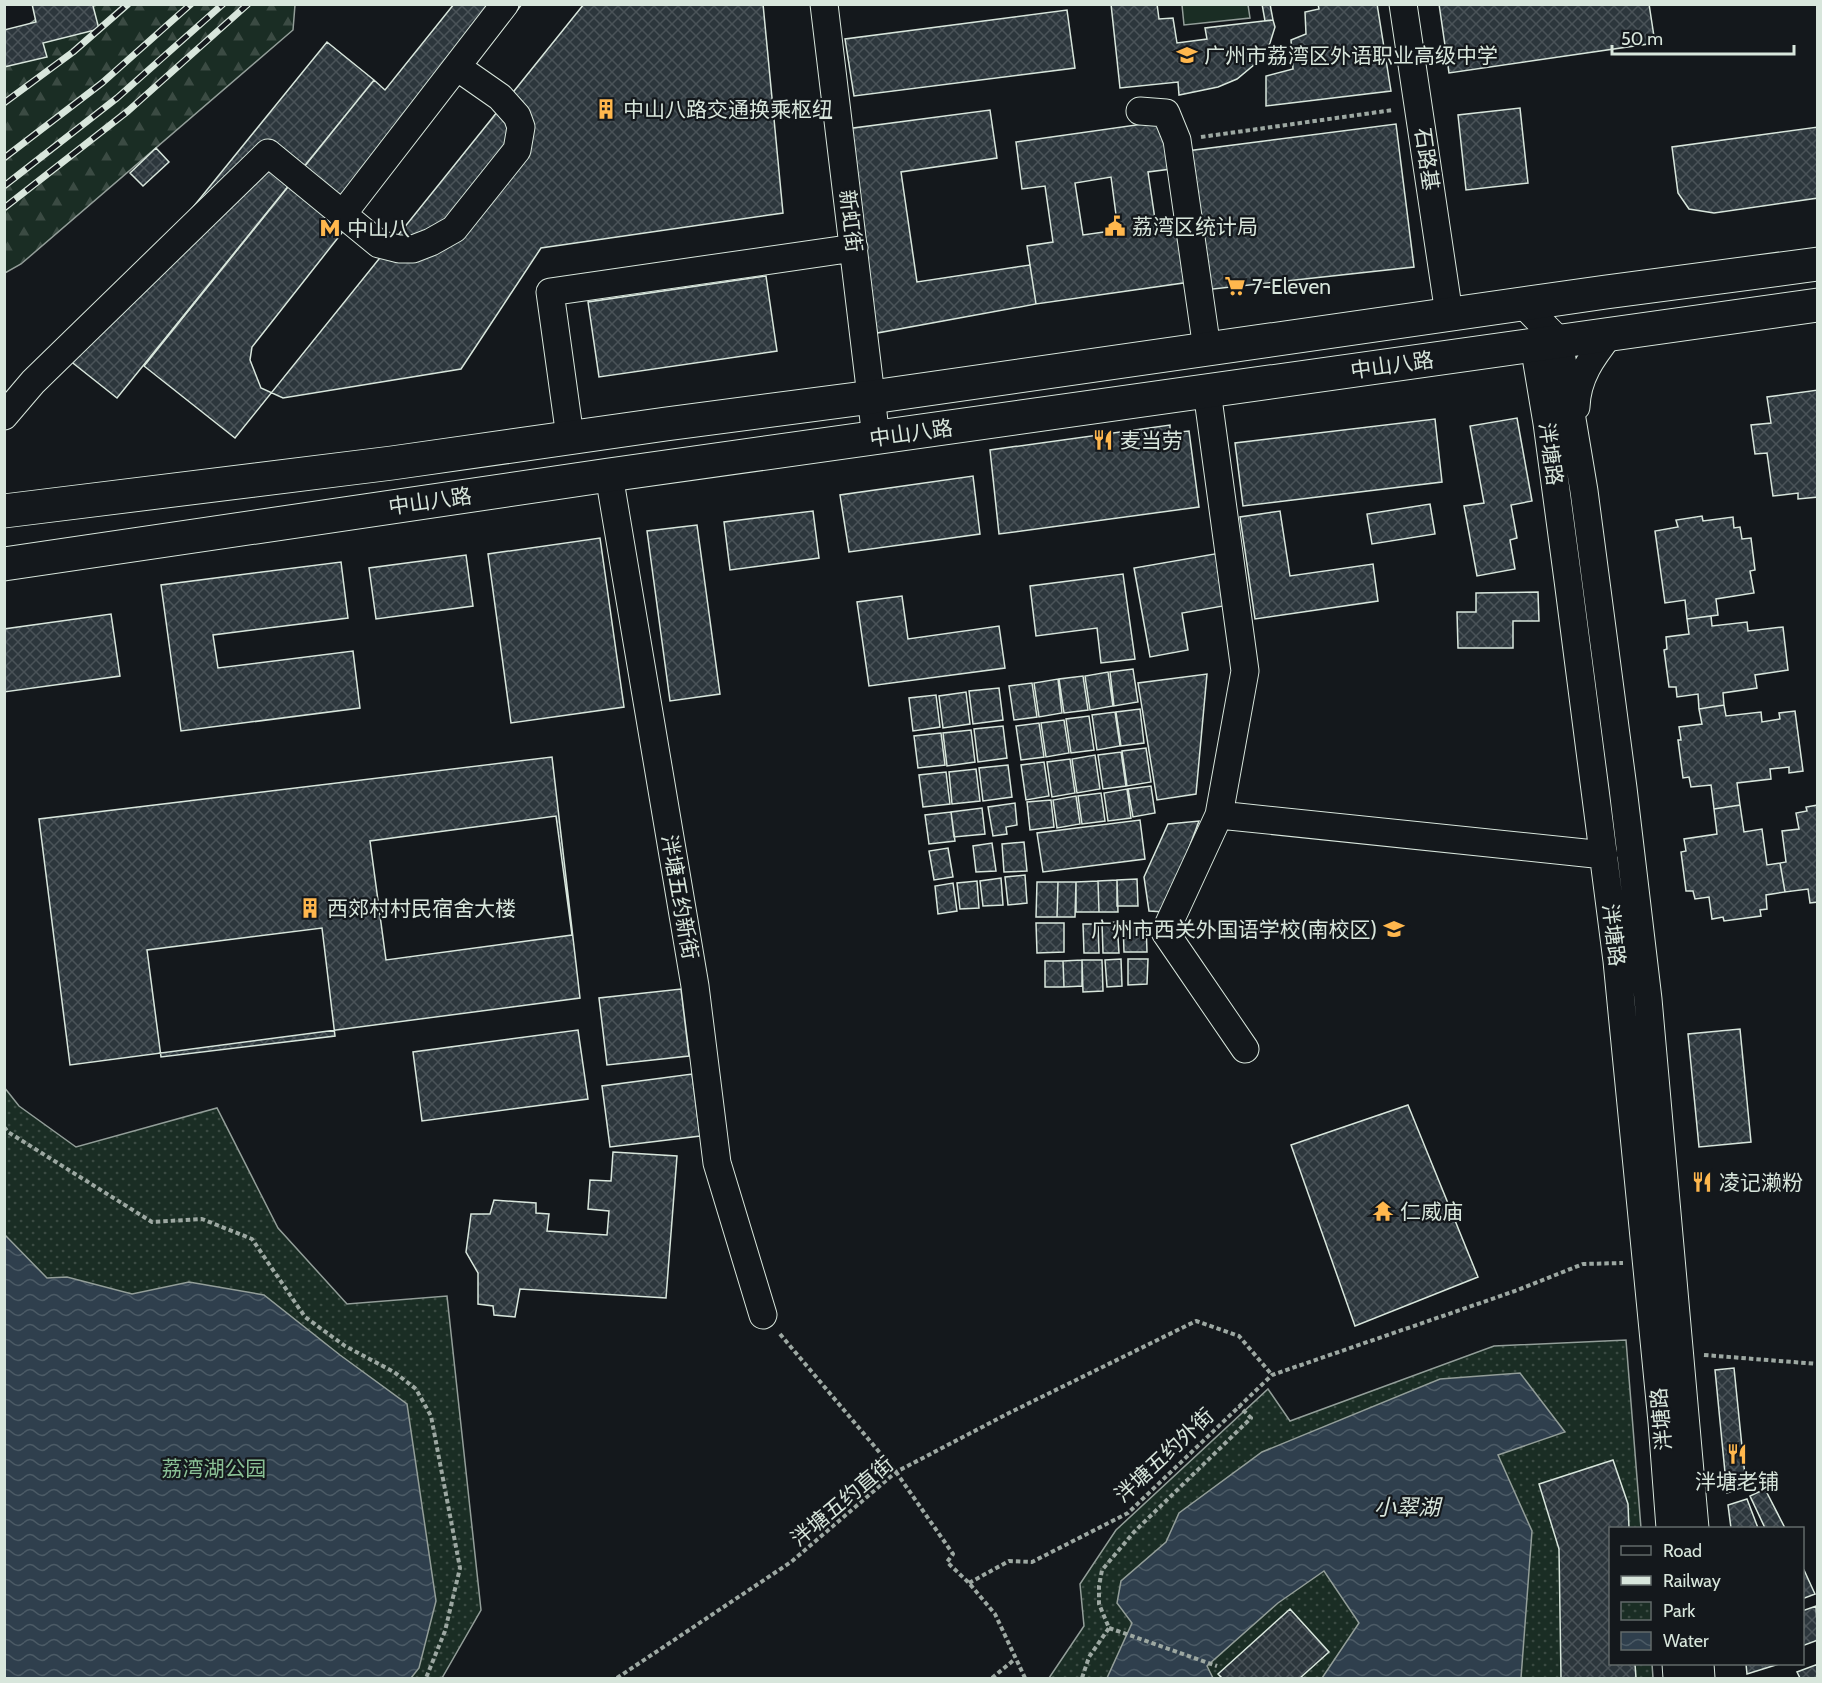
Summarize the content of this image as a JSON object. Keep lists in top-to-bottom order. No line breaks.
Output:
{"streets":{"main road":["中山八路"],"street":["石路基","新虹街","泮塘路","泮塘五约新街"],"path":["泮塘五约外街","泮塘五约直街"]},"crossings":[["石路基","中山八路"],["新虹街","中山八路"],["中山八路","泮塘路"],["中山八路","泮塘五约新街"],["泮塘五约外街","泮塘五约直街"]],"water":["小翠湖"],"parks":["荔湾湖公园"],"places":{"school or university":["广州市荔湾区外语职业高级中学","广州市西关外国语学校(南校区)"],"building":["中山八路交通换乘枢纽","西郊村村民宿舍大楼"],"public building":["荔湾区统计局"],"metro station":["中山八"],"supermarket":["7-Eleven"],"restaurant":["麦当劳","凌记濑粉","泮塘老铺"],"temple":["仁威庙"]},"legend":["Road","Railway","Park","Water"],"scale_bar":"50 m"}
